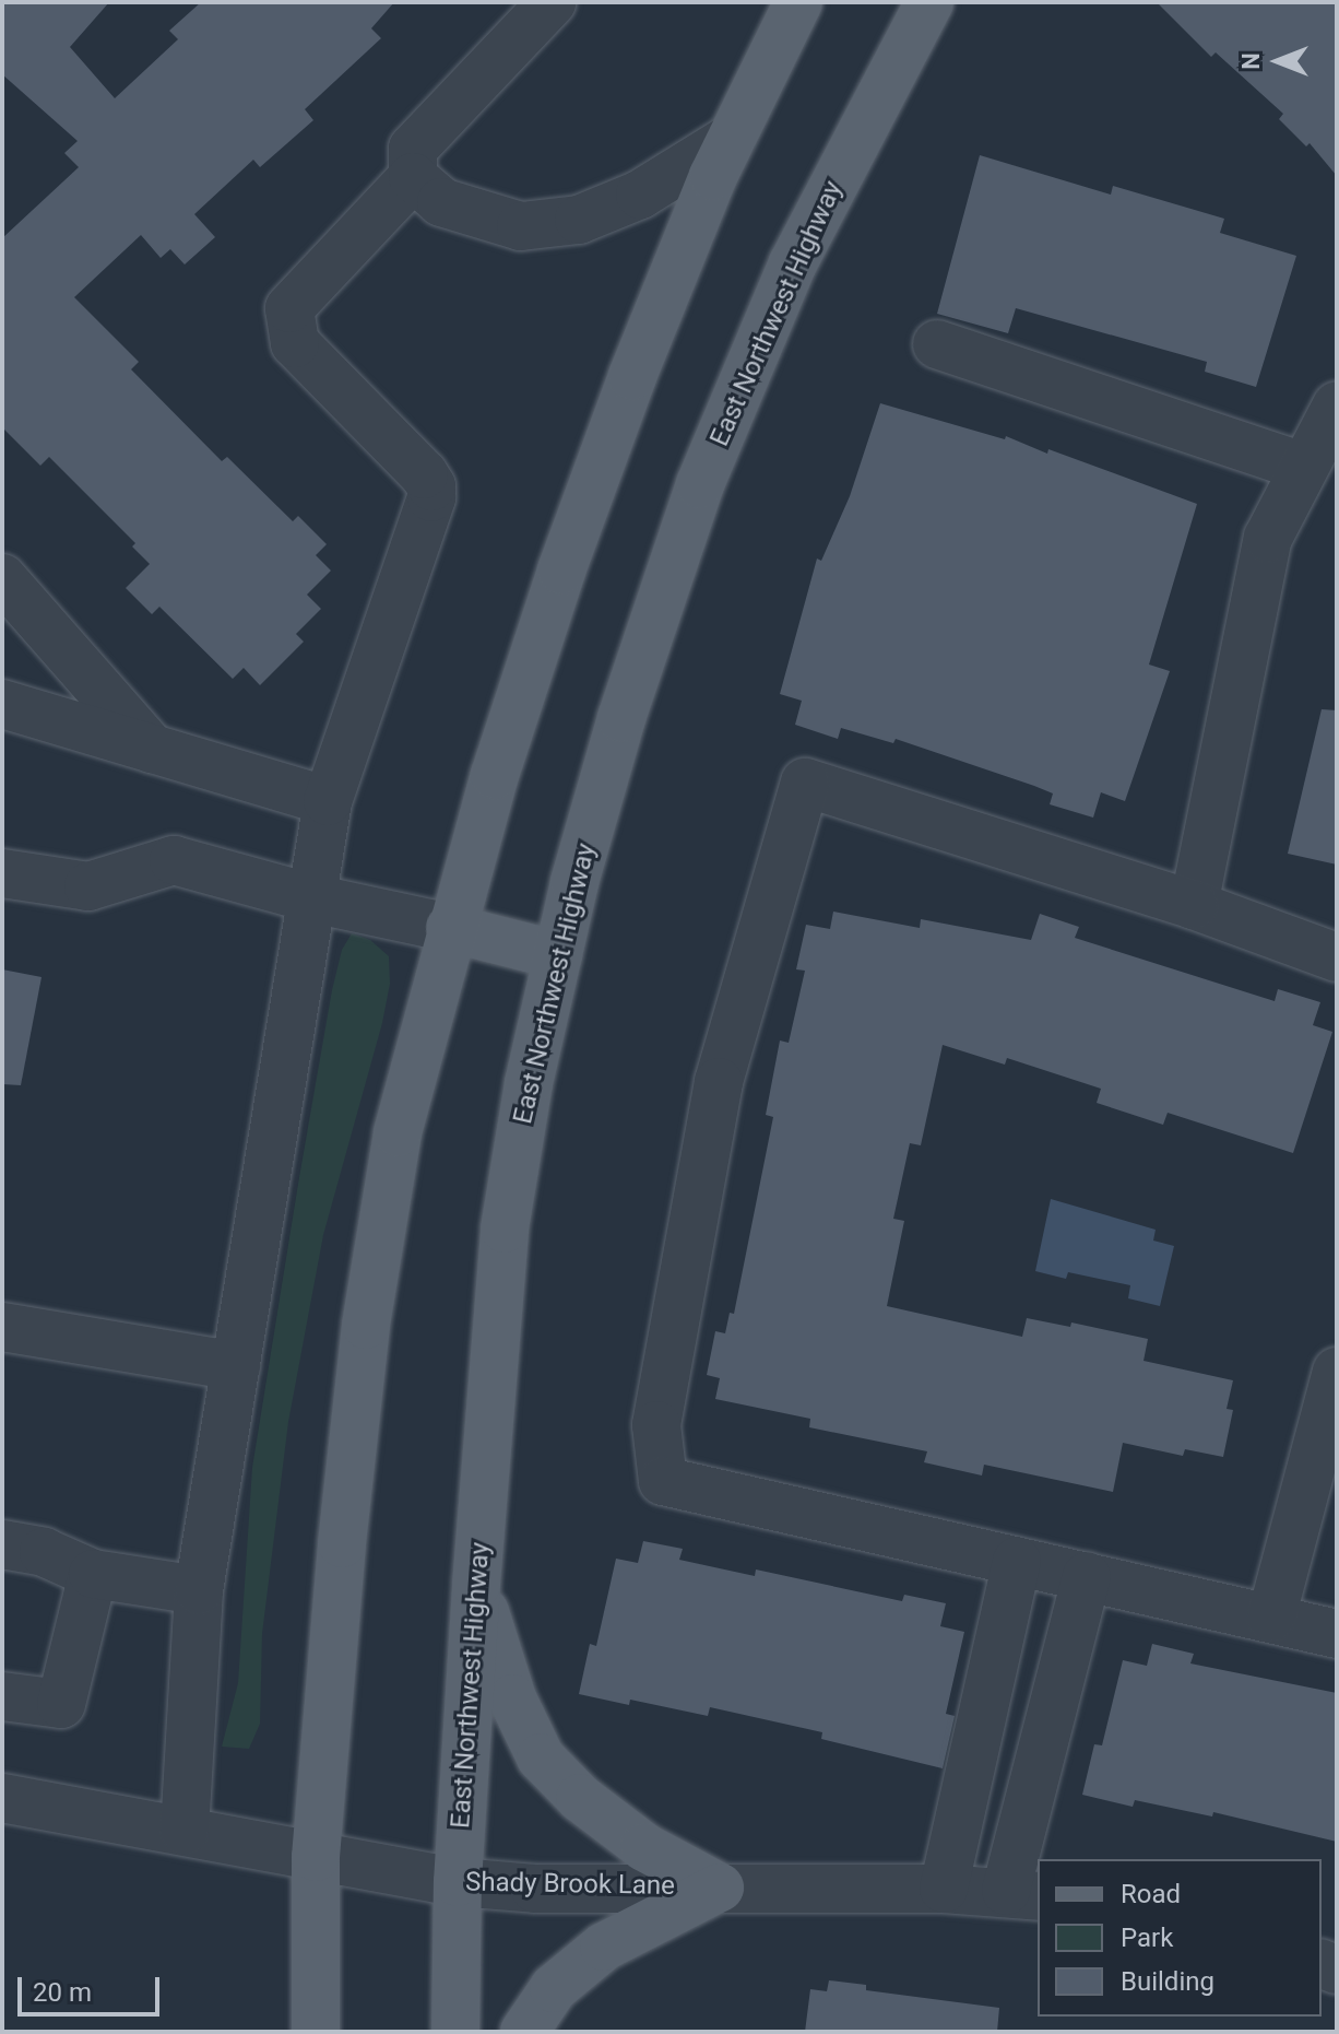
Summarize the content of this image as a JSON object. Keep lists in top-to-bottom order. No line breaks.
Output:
{"streets":{"main road":["East Northwest Highway"],"street":["Shady Brook Lane"]},"crossings":[["East Northwest Highway","Shady Brook Lane"]],"legend":["Road","Park","Building"],"scale_bar":"20 m","north":"left"}
